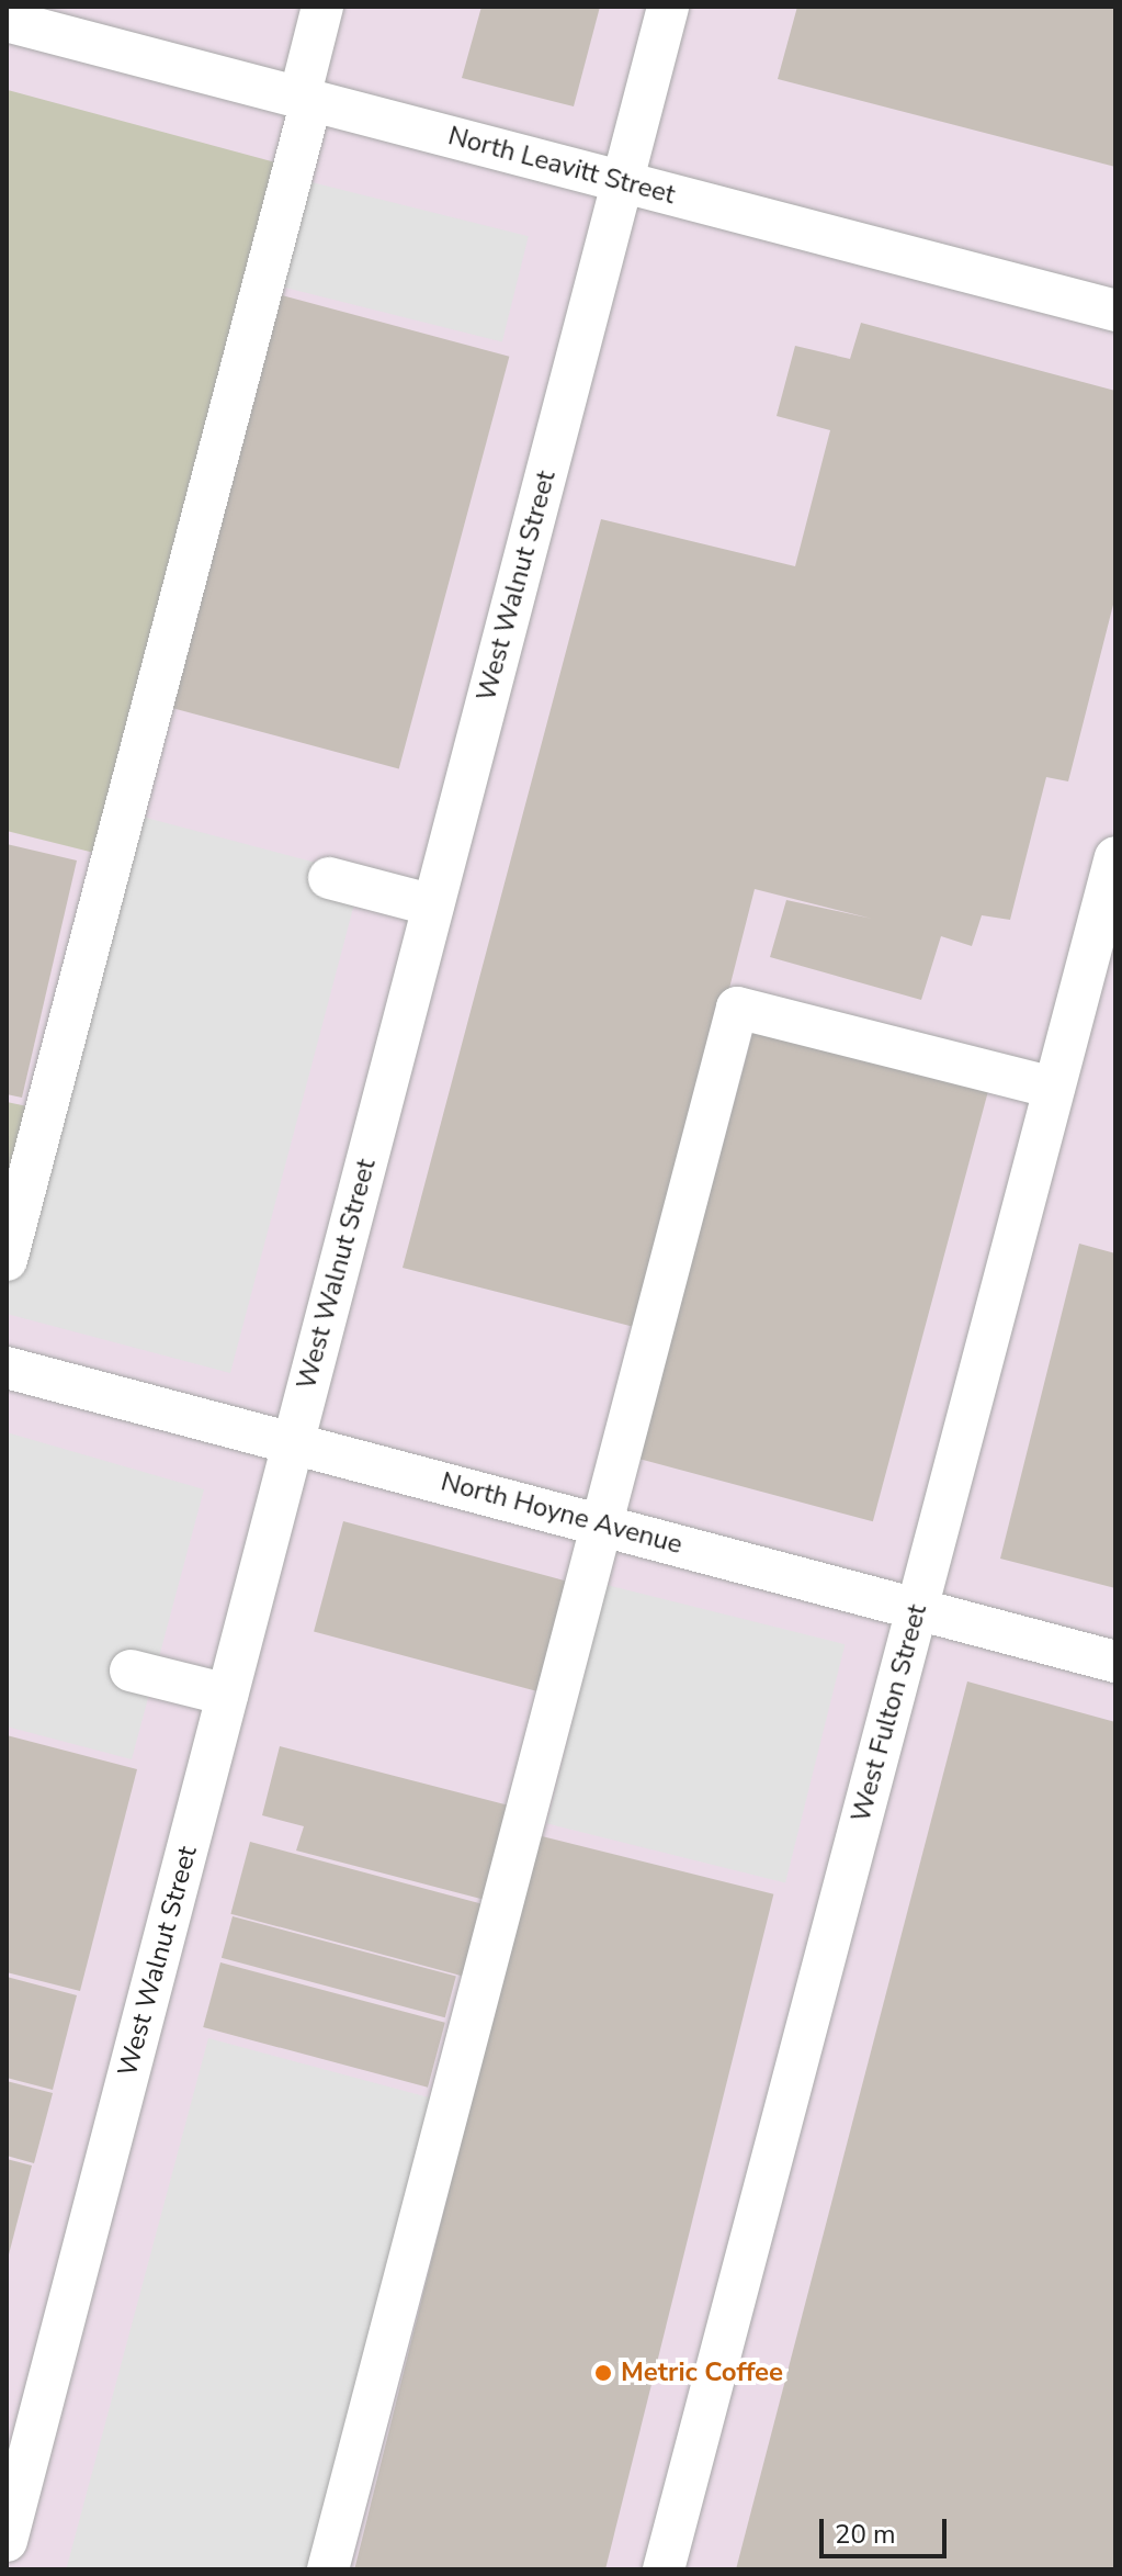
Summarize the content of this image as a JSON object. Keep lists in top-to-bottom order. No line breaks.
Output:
{"streets":{"street":["North Leavitt Street","West Walnut Street","North Hoyne Avenue","West Fulton Street"]},"crossings":[["North Leavitt Street","West Walnut Street"],["West Walnut Street","North Hoyne Avenue"],["North Hoyne Avenue","West Fulton Street"]],"places":["Metric Coffee"],"scale_bar":"20 m"}
